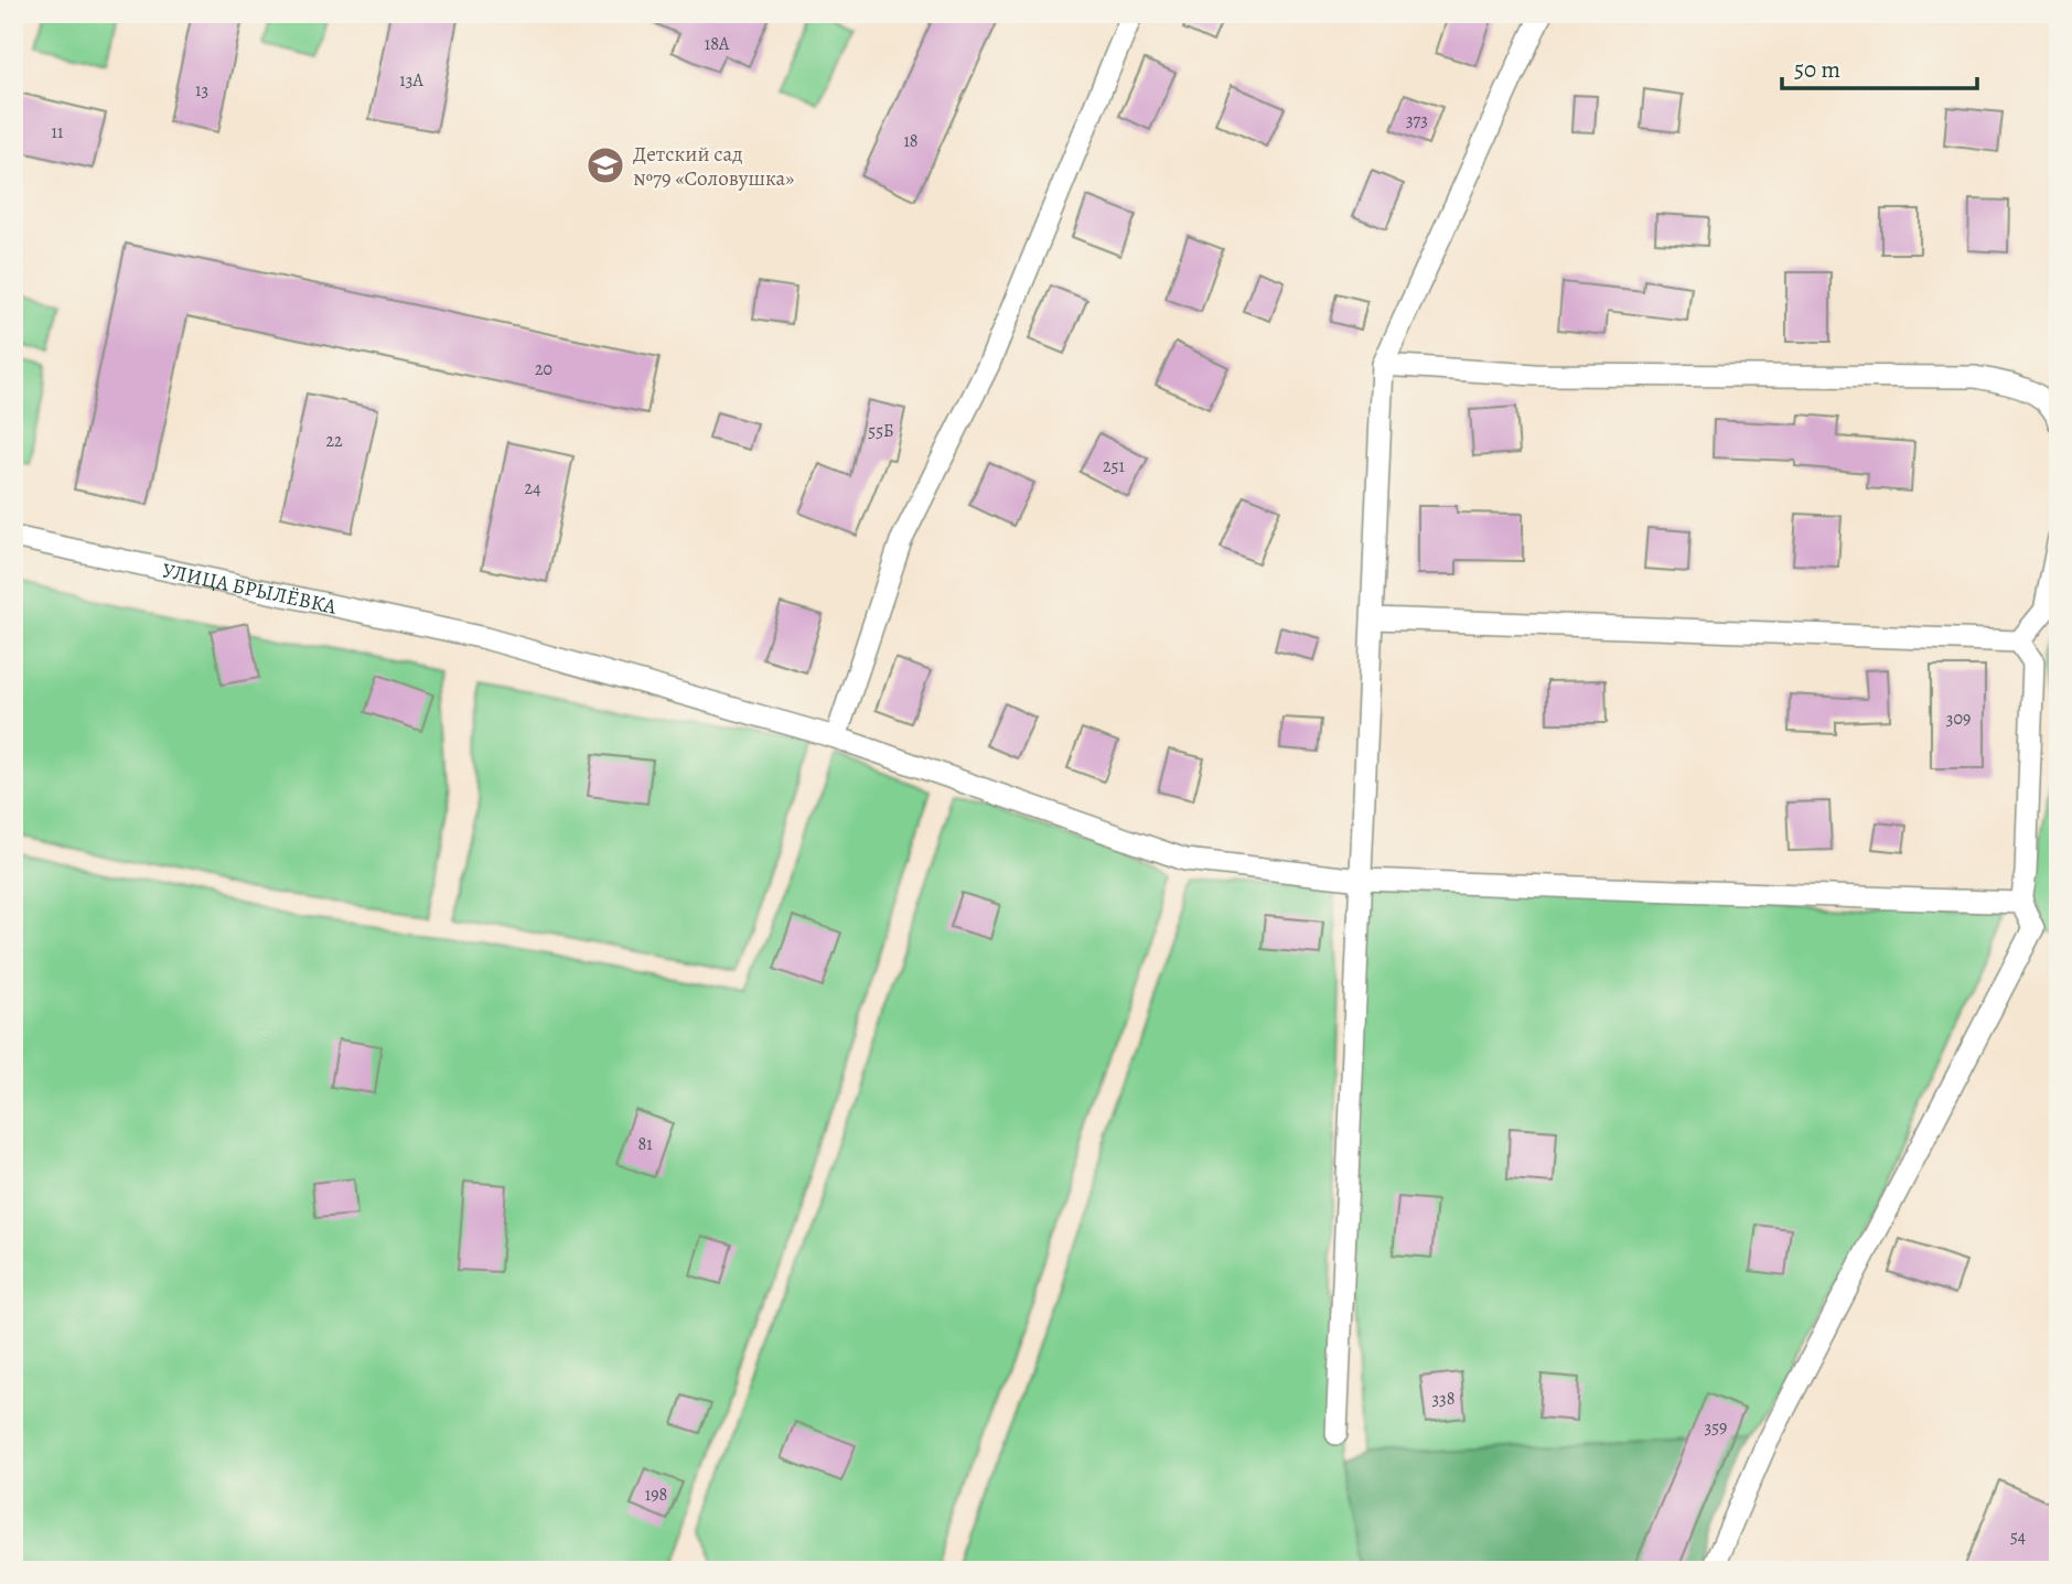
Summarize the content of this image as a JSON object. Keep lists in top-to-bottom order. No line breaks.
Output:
{"streets":{"street":["УЛИЦА БРЫЛЁВКА"]},"places":{"school or university":["Детский сад №79 «Соловушка»"]},"house_numbers":["18А","13А","13","373","11","18","20","55Б","22","251","24","309","81","338","359","198","54"],"scale_bar":"50 m"}
